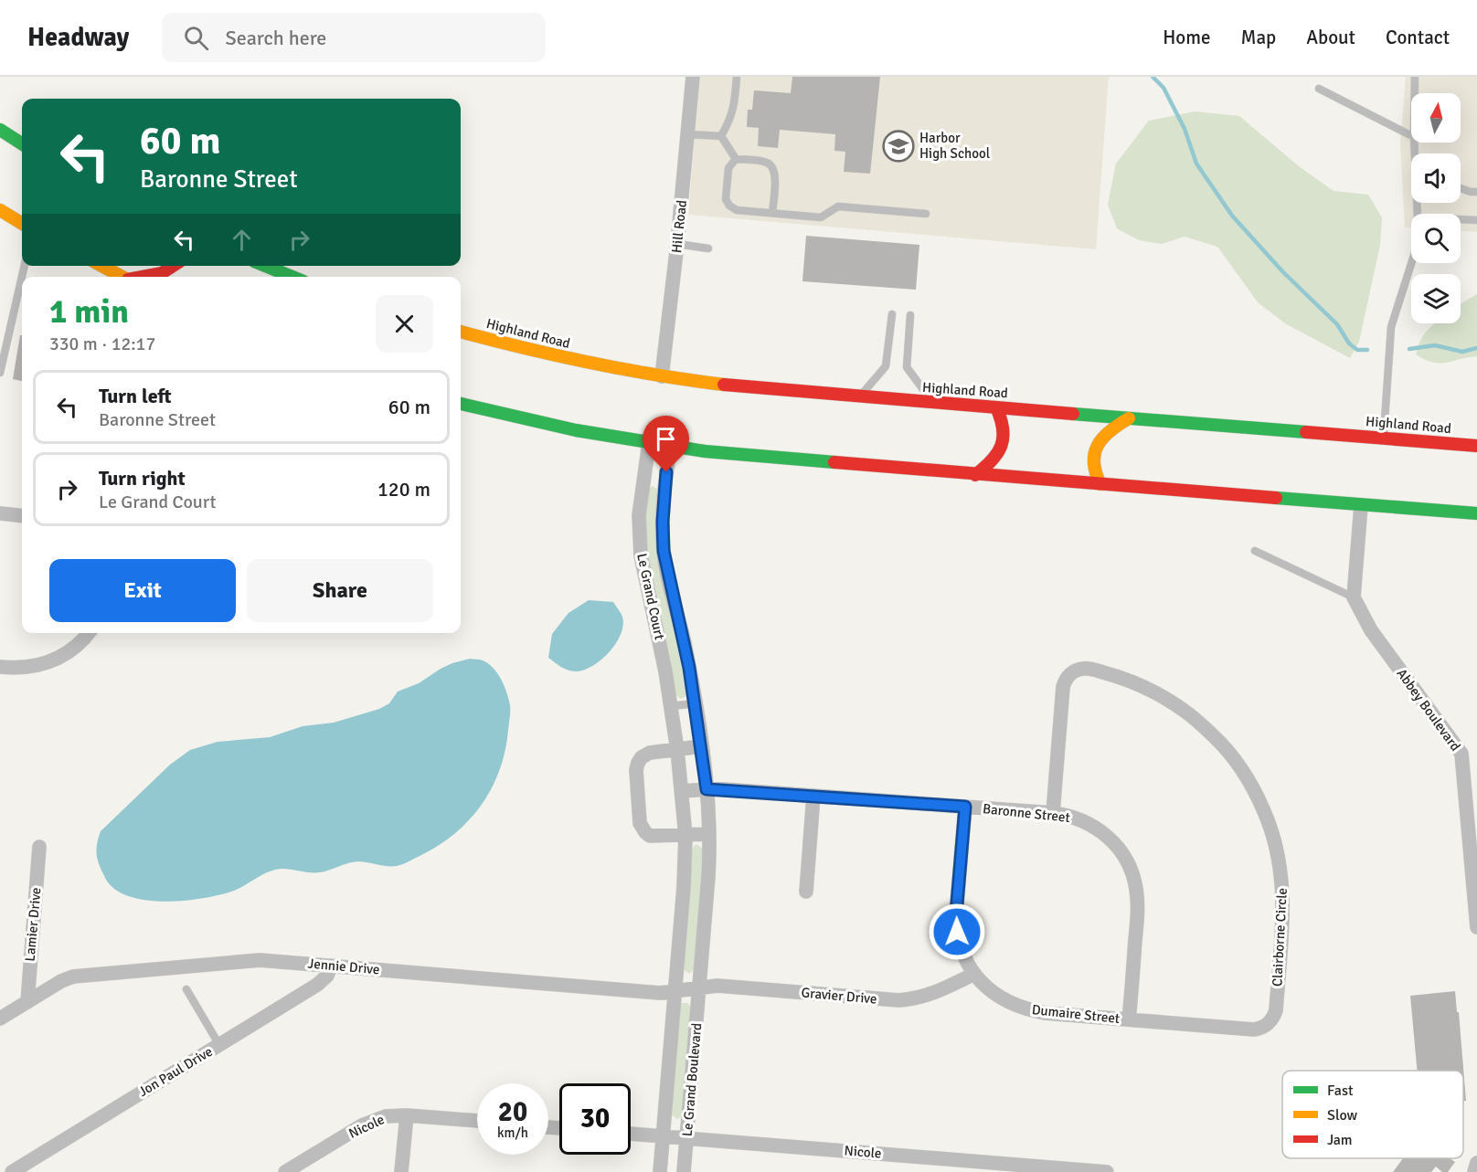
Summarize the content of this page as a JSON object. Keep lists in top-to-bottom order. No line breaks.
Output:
{"streets":{"highway":["Highland Road"],"street":["Hill Road","Le Grand Court","Abbey Boulevard","Baronne Street","Lamier Drive","Clairborne Circle","Jennie Drive","Gravier Drive","Dumaire Street","Jon Paul Drive","Le Grand Boulevard","Nicole"]},"crossings":[["Hill Road","Highland Road"],["Le Grand Court","Baronne Street"],["Le Grand Court","Jennie Drive"],["Le Grand Court","Gravier Drive"],["Le Grand Court","Le Grand Boulevard"],["Baronne Street","Clairborne Circle"],["Baronne Street","Dumaire Street"],["Lamier Drive","Jennie Drive"],["Clairborne Circle","Dumaire Street"],["Jennie Drive","Gravier Drive"],["Jennie Drive","Jon Paul Drive"],["Jennie Drive","Le Grand Boulevard"],["Gravier Drive","Dumaire Street"],["Gravier Drive","Le Grand Boulevard"],["Le Grand Boulevard","Nicole"]],"places":{"school or university":["Harbor High School"]},"legend":["Fast","Slow","Jam"],"north":"top","page":{"header":"Headway","search":"Search here","nav":["Home","Map","About","Contact"],"turn":["60 m","Baronne Street"],"heading":["1 min","330 m · 12:17"],"list":[{"name":"Turn left","note":"Baronne Street","value":"60 m"},{"name":"Turn right","note":"Le Grand Court","value":"120 m"}],"buttons":["Exit","Share"],"speed":"20 km/h","limit":"30"}}
